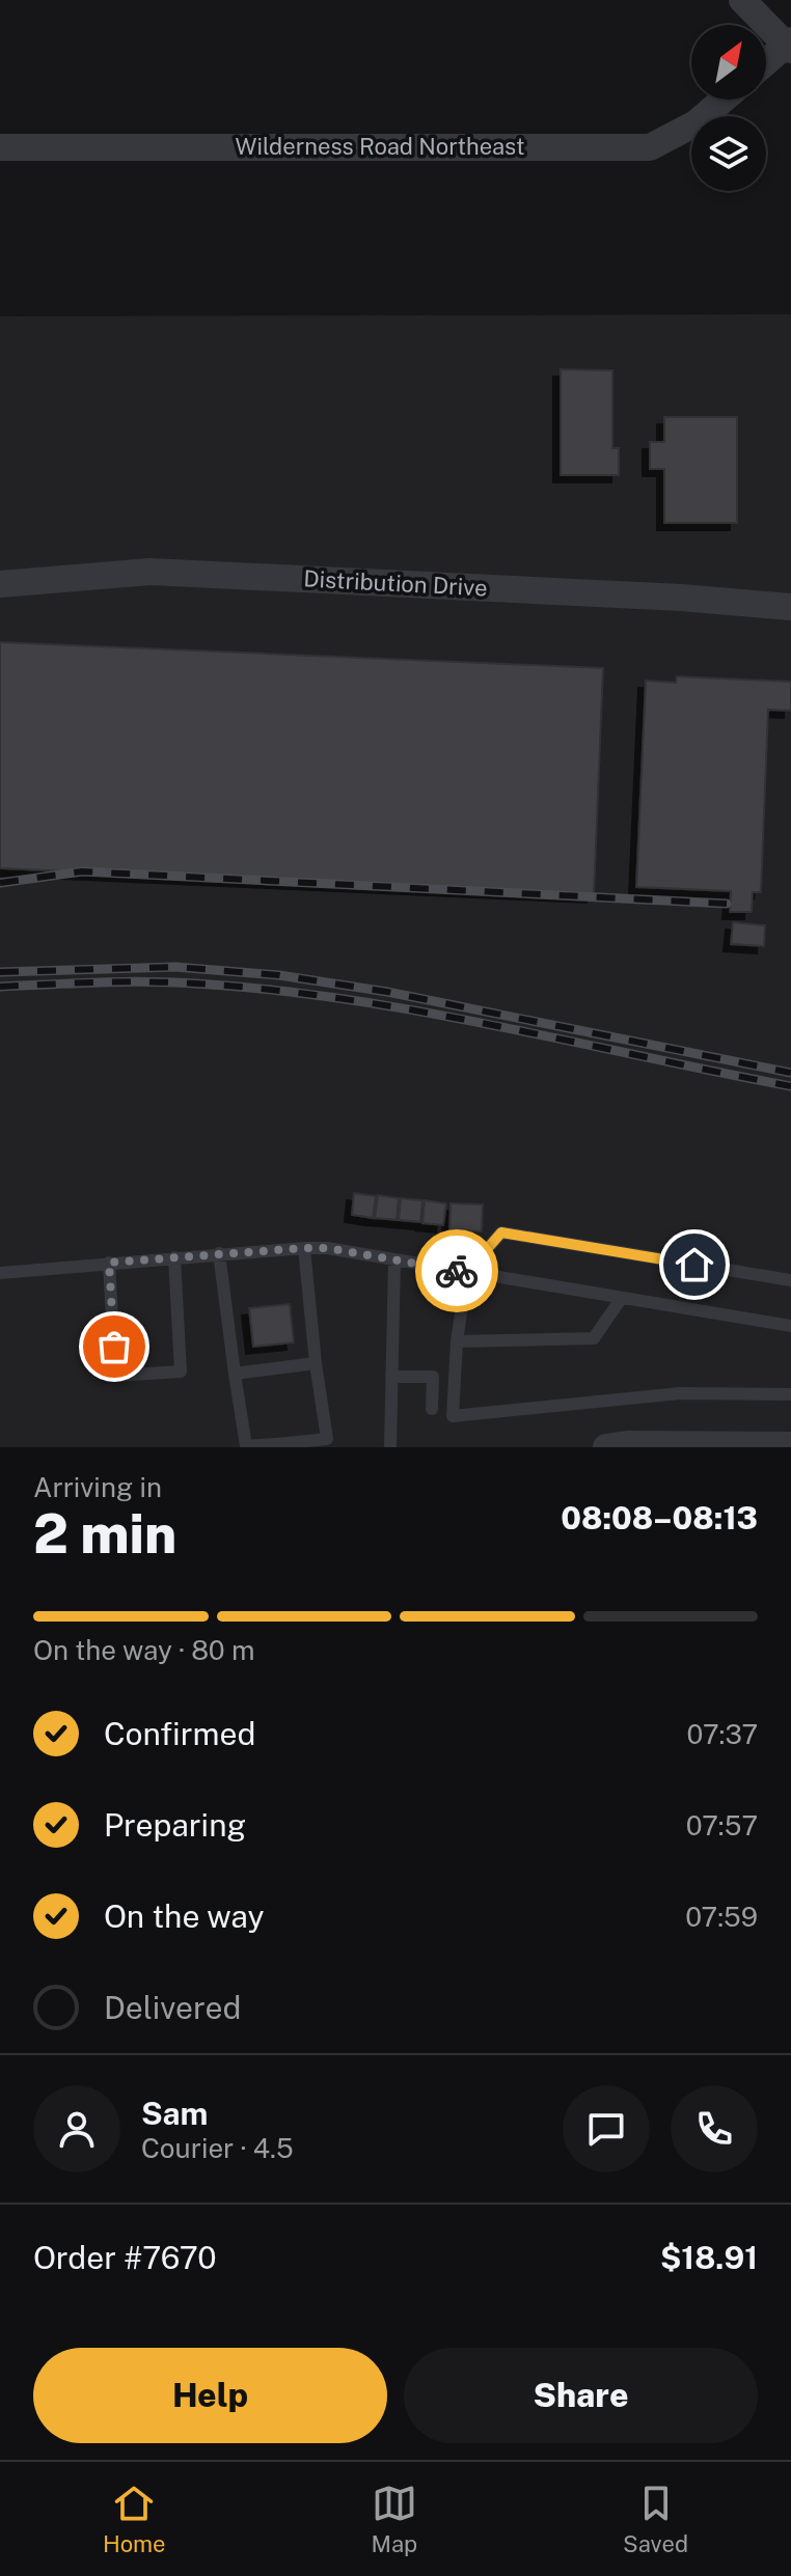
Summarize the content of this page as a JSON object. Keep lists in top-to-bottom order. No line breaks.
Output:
{"streets":{"street":["Wilderness Road Northeast","Distribution Drive"]},"north":"top right","page":{"heading":["2 min","Arriving in","08:08–08:13"],"panel":["Sam","Courier · 4.5","Order #7670","$18.91"],"bar":"On the way · 80 m","list":[["Confirmed","07:37"],["Preparing","07:57"],["On the way","07:59"],"Delivered"],"buttons":["Help","Share"],"tabs":["Home","Map","Saved"]}}
